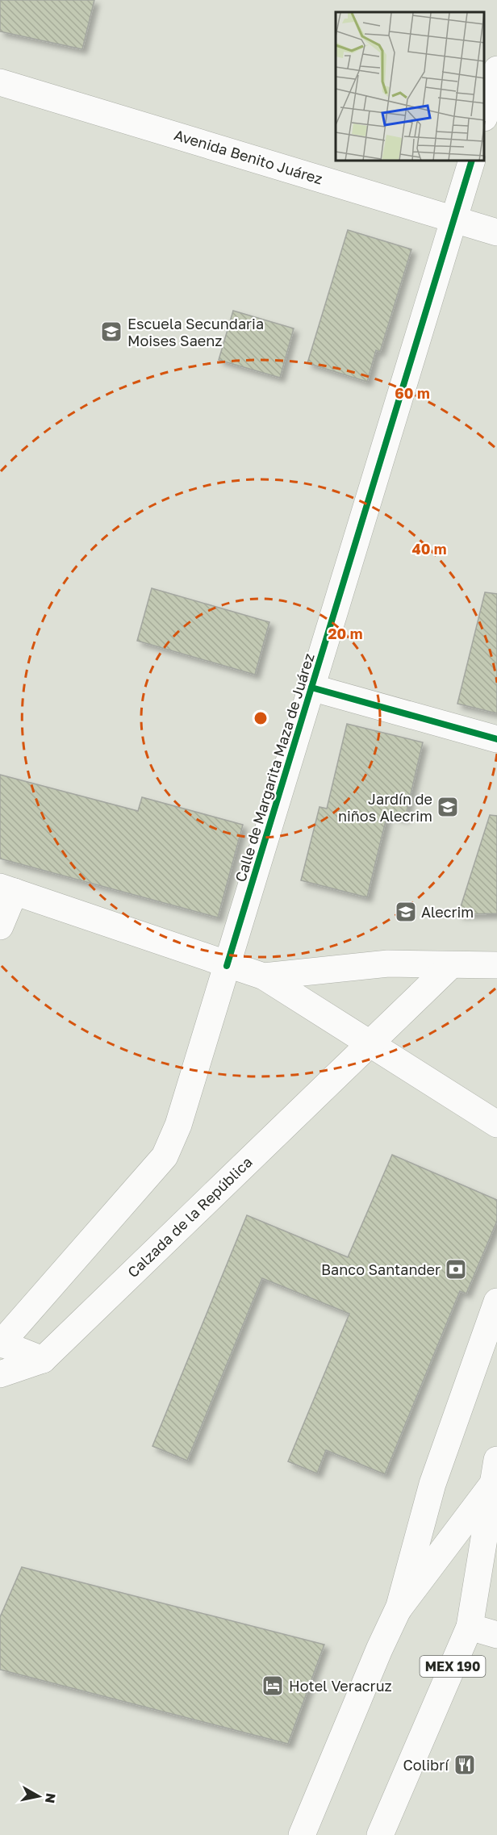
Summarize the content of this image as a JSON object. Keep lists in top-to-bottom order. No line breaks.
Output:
{"streets":{"main road":["Avenida Benito Juárez","Calle de Margarita Maza de Juárez","Calzada de la República","MEX 190"]},"crossings":[["Avenida Benito Juárez","Calle de Margarita Maza de Juárez"]],"places":{"school or university":["Escuela Secundaria Moises Saenz","Jardín de niños Alecrim","Alecrim"],"bank":["Banco Santander"],"hotel":["Hotel Veracruz"],"restaurant":["Colibrí"]},"north":"right","rings":["60 m","40 m","20 m"]}
